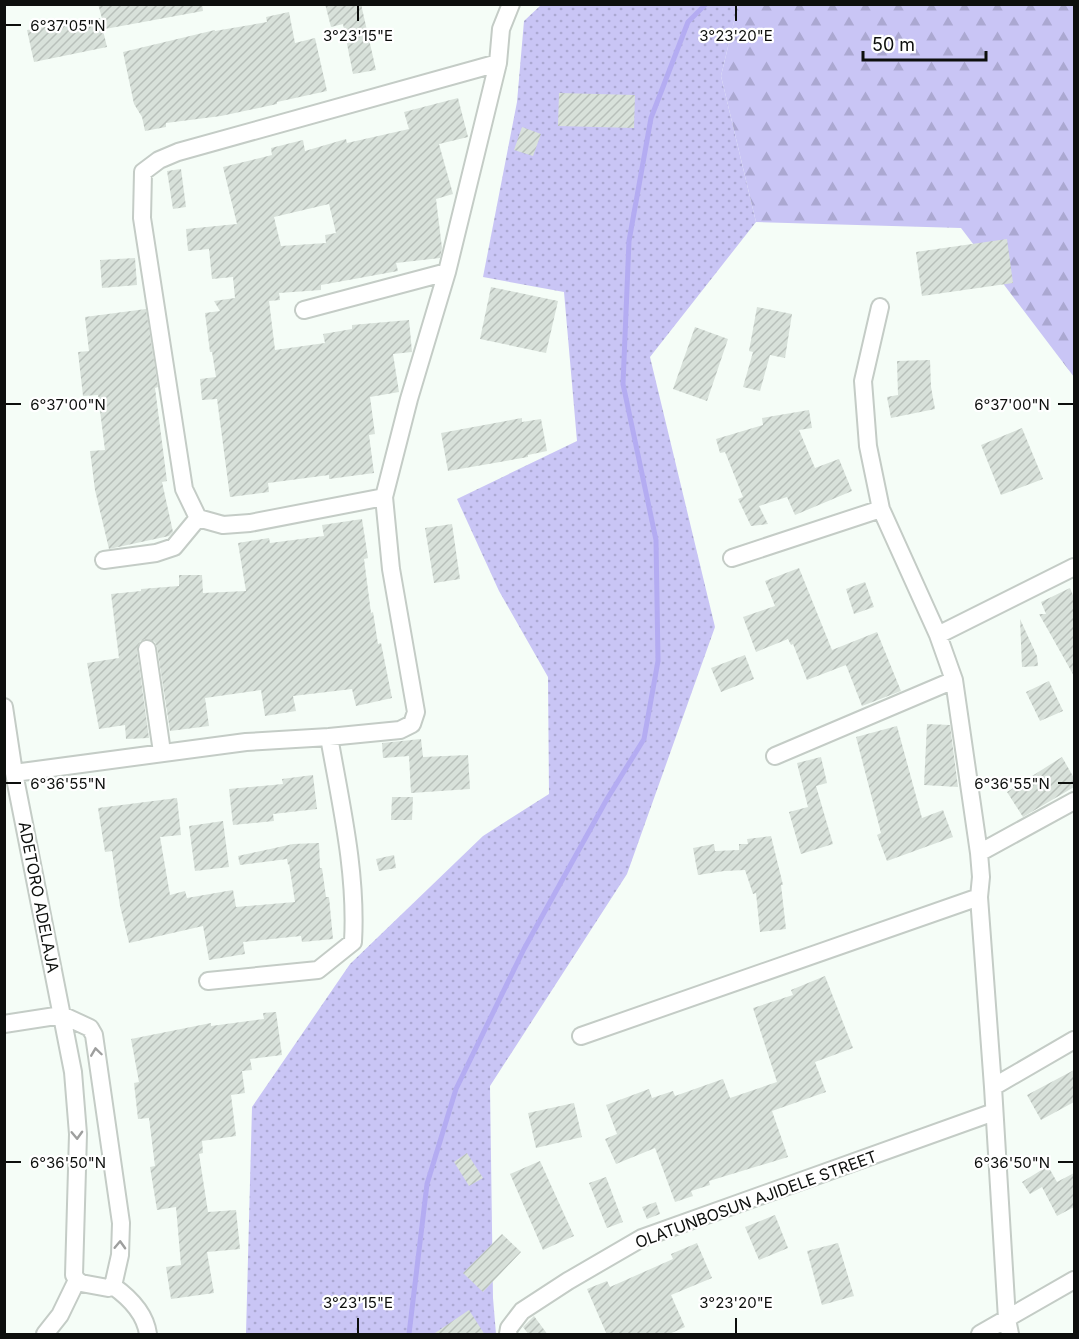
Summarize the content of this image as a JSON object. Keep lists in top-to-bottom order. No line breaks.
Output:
{"streets":{"street":["ADETORO ADELAJA","OLATUNBOSUN AJIDELE STREET"]},"scale_bar":"50 m","coordinates":["6°37'05\"N","3°23'15\"E","3°23'20\"E","6°37'00\"N","6°36'55\"N","6°36'50\"N"]}
